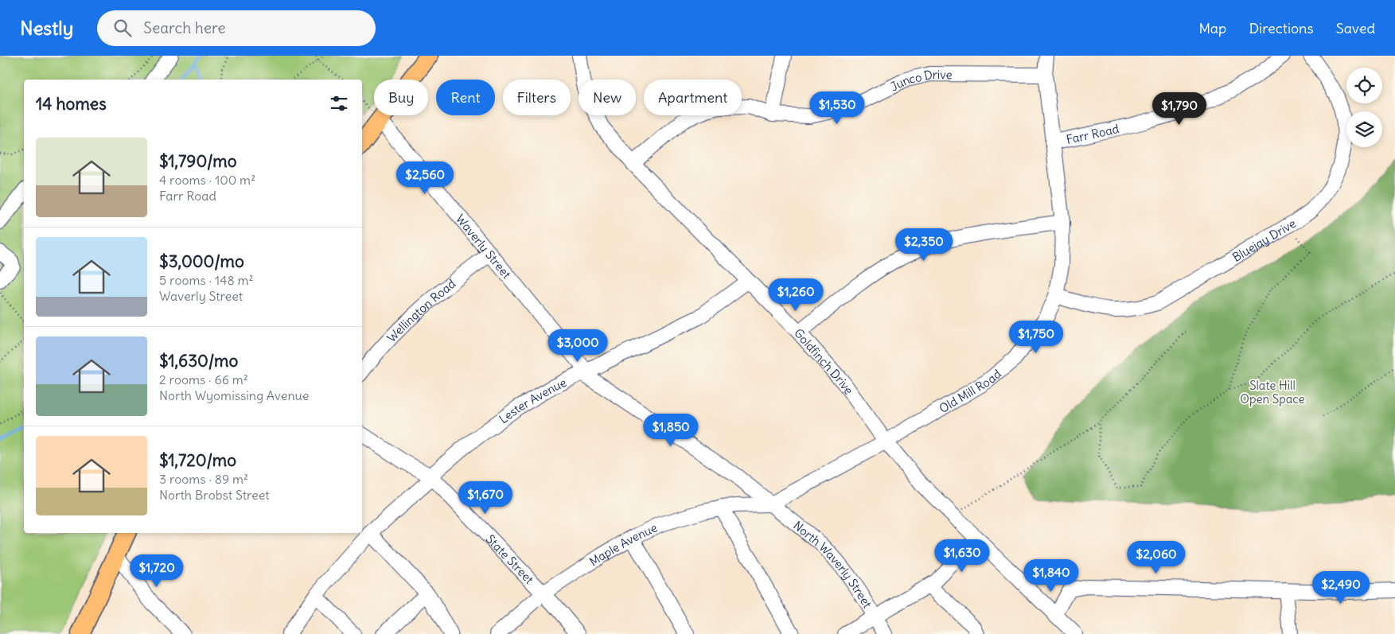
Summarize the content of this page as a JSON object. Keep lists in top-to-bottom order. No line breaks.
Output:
{"streets":{"street":["Junco Drive","Farr Road","Bluejay Drive","Waverly Street","Wellington Road","Goldfinch Drive","Old Mill Road","Lester Avenue","Maple Avenue","State Street","North Waverly Street"]},"crossings":[["Junco Drive","Goldfinch Drive"],["Junco Drive","Old Mill Road"],["Farr Road","Old Mill Road"],["Bluejay Drive","Old Mill Road"],["Waverly Street","Wellington Road"],["Waverly Street","Old Mill Road"],["Waverly Street","Lester Avenue"],["Waverly Street","Maple Avenue"],["Waverly Street","North Waverly Street"],["Goldfinch Drive","Old Mill Road"],["Goldfinch Drive","Lester Avenue"],["Old Mill Road","Maple Avenue"],["Old Mill Road","North Waverly Street"],["Lester Avenue","State Street"],["Maple Avenue","State Street"],["Maple Avenue","North Waverly Street"]],"parks":["Slate Hill Open Space"],"page":{"header":"Nestly","search":"Search here","nav":["Map","Directions","Saved"],"chip":["Buy","Rent","Filters","New","Apartment"],"heading":"14 homes","price":["$1,530","$1,790","$2,560","$2,350","$1,260","$1,750","$3,000","$1,850","$1,670","$1,630","$2,060","$1,720","$1,840","$2,490"],"list":[{"name":"$1,790/mo","note":"4 rooms · 100 m² · Farr Road"},{"name":"$3,000/mo","note":"5 rooms · 148 m² · Waverly Street"},{"name":"$1,630/mo","note":"2 rooms · 66 m² · North Wyomissing Avenue"},{"name":"$1,720/mo","note":"3 rooms · 89 m² · North Brobst Street"}]}}
